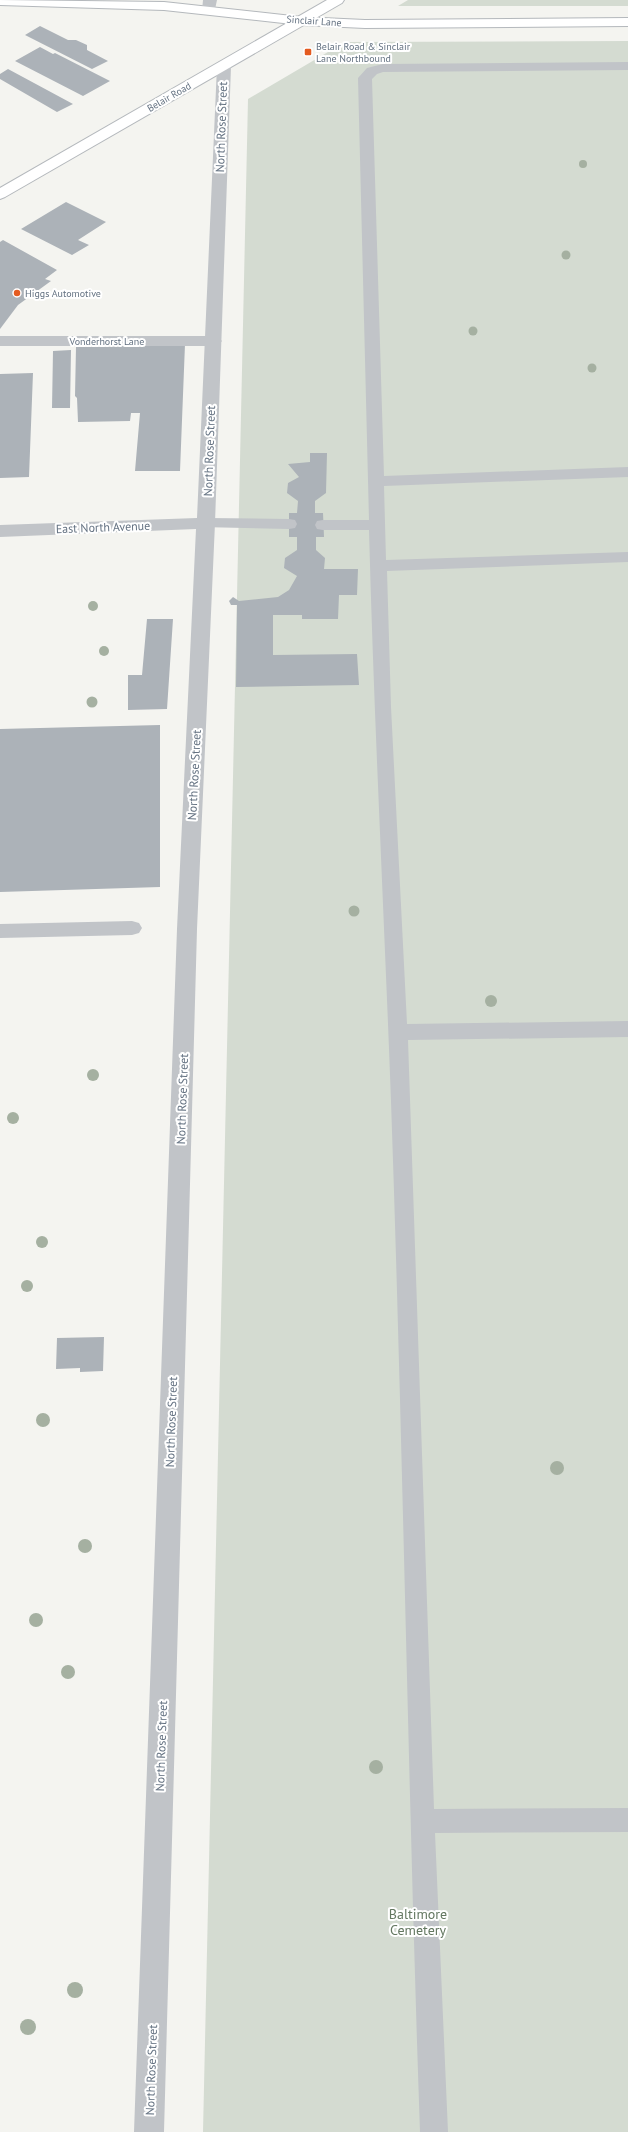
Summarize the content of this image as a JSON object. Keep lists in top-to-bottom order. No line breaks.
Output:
{"streets":{"main road":["Sinclair Lane","Belair Road"],"street":["North Rose Street","East North Avenue"],"lane":["Vonderhorst Lane"]},"crossings":[["Sinclair Lane","Belair Road"],["Belair Road","North Rose Street"],["North Rose Street","Vonderhorst Lane"],["North Rose Street","East North Avenue"]],"parks":["Baltimore Cemetery"],"places":{"transit":["Belair Road & Sinclair Lane Northbound"],"other":["Higgs Automotive"]}}
